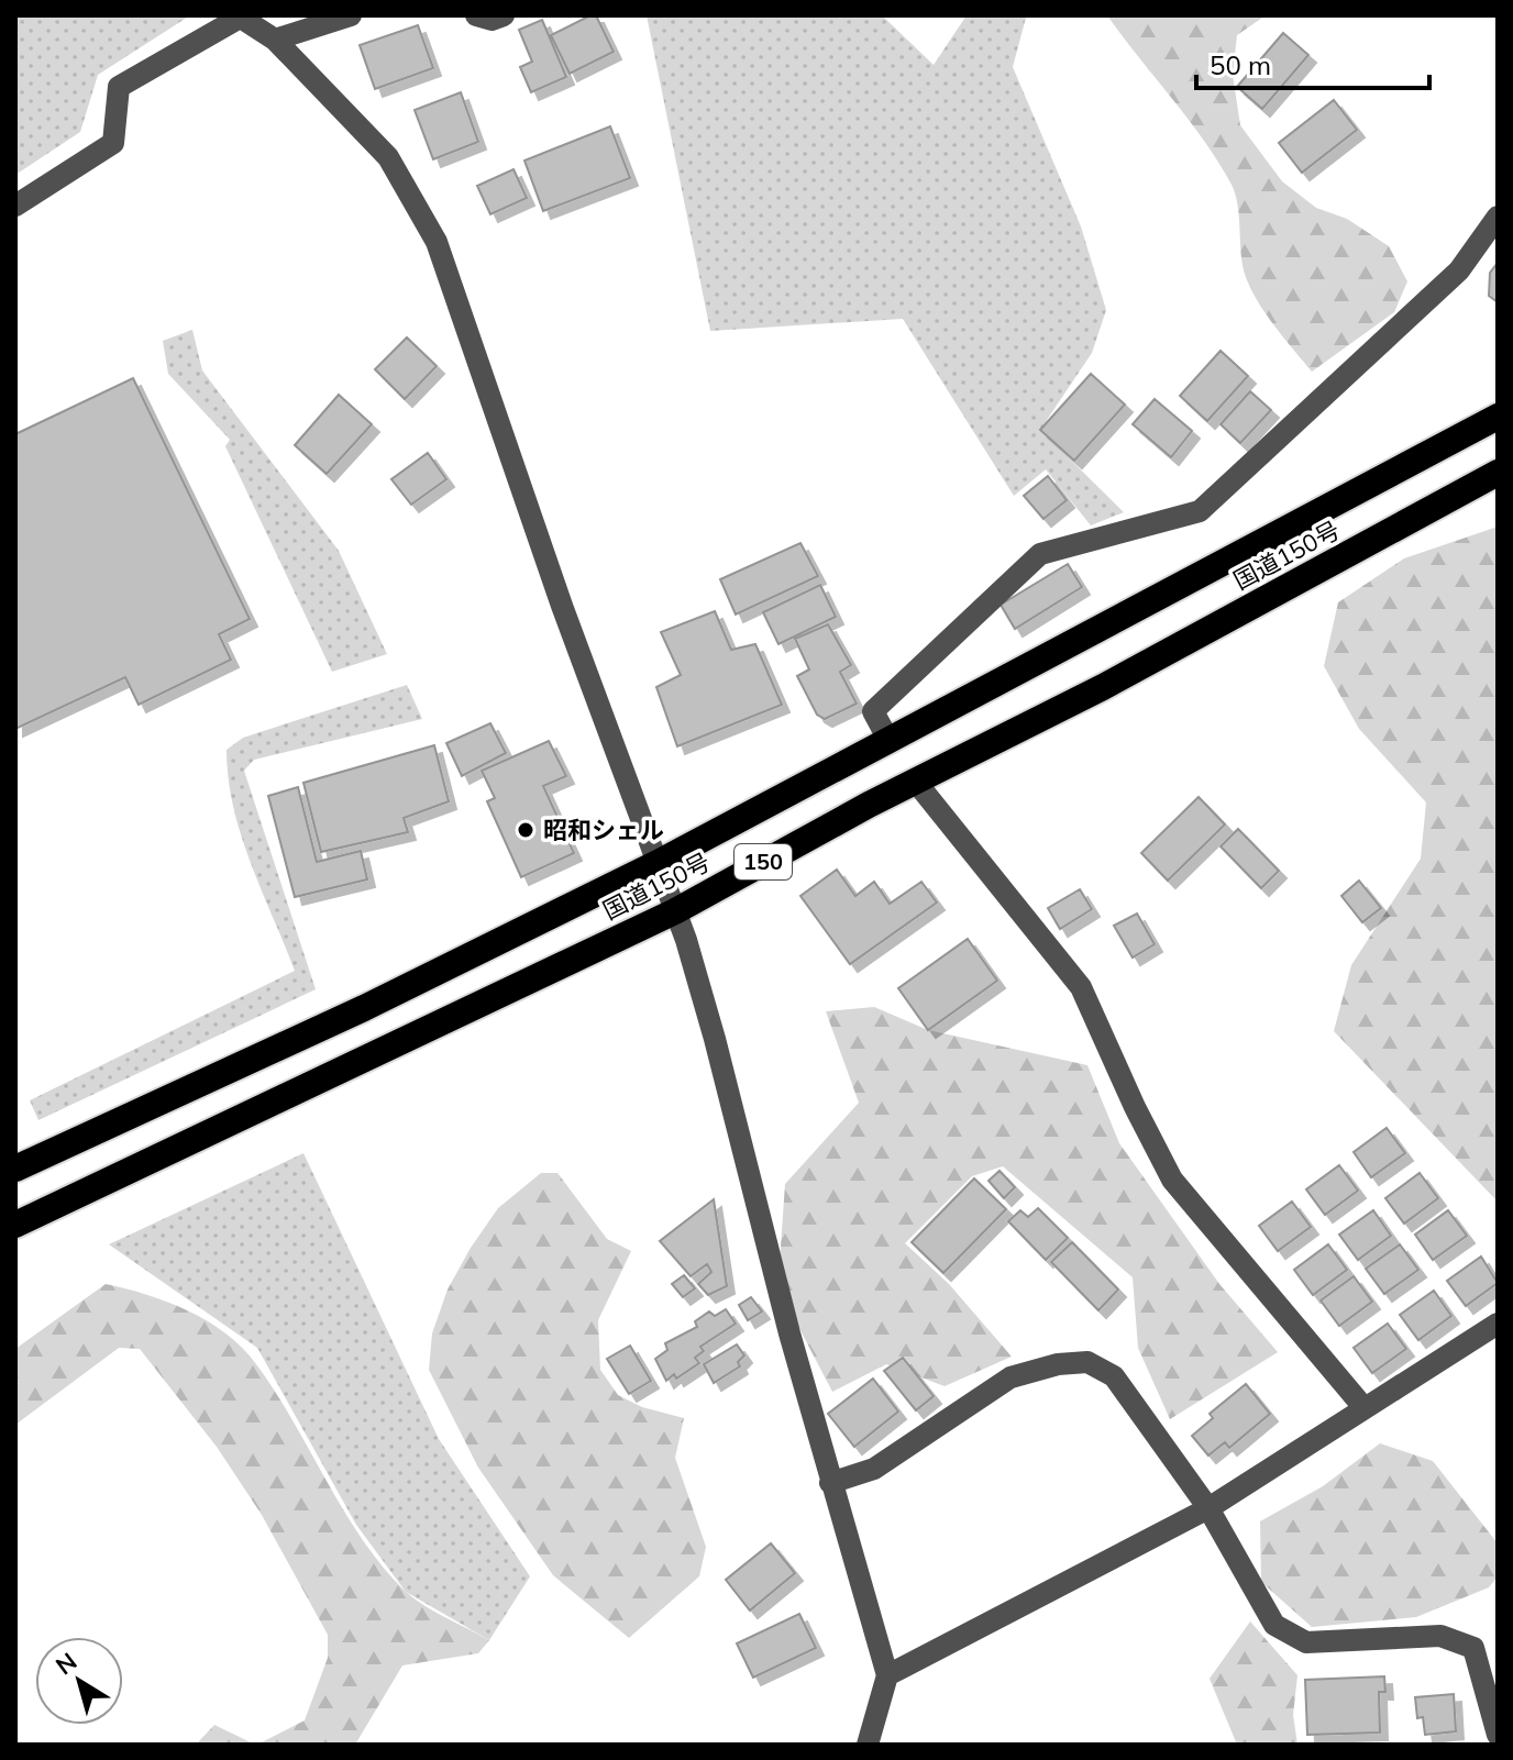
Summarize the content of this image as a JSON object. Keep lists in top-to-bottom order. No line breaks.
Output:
{"streets":{"highway":["国道150号","150"]},"places":["昭和シェル"],"scale_bar":"50 m","north":"top left"}
